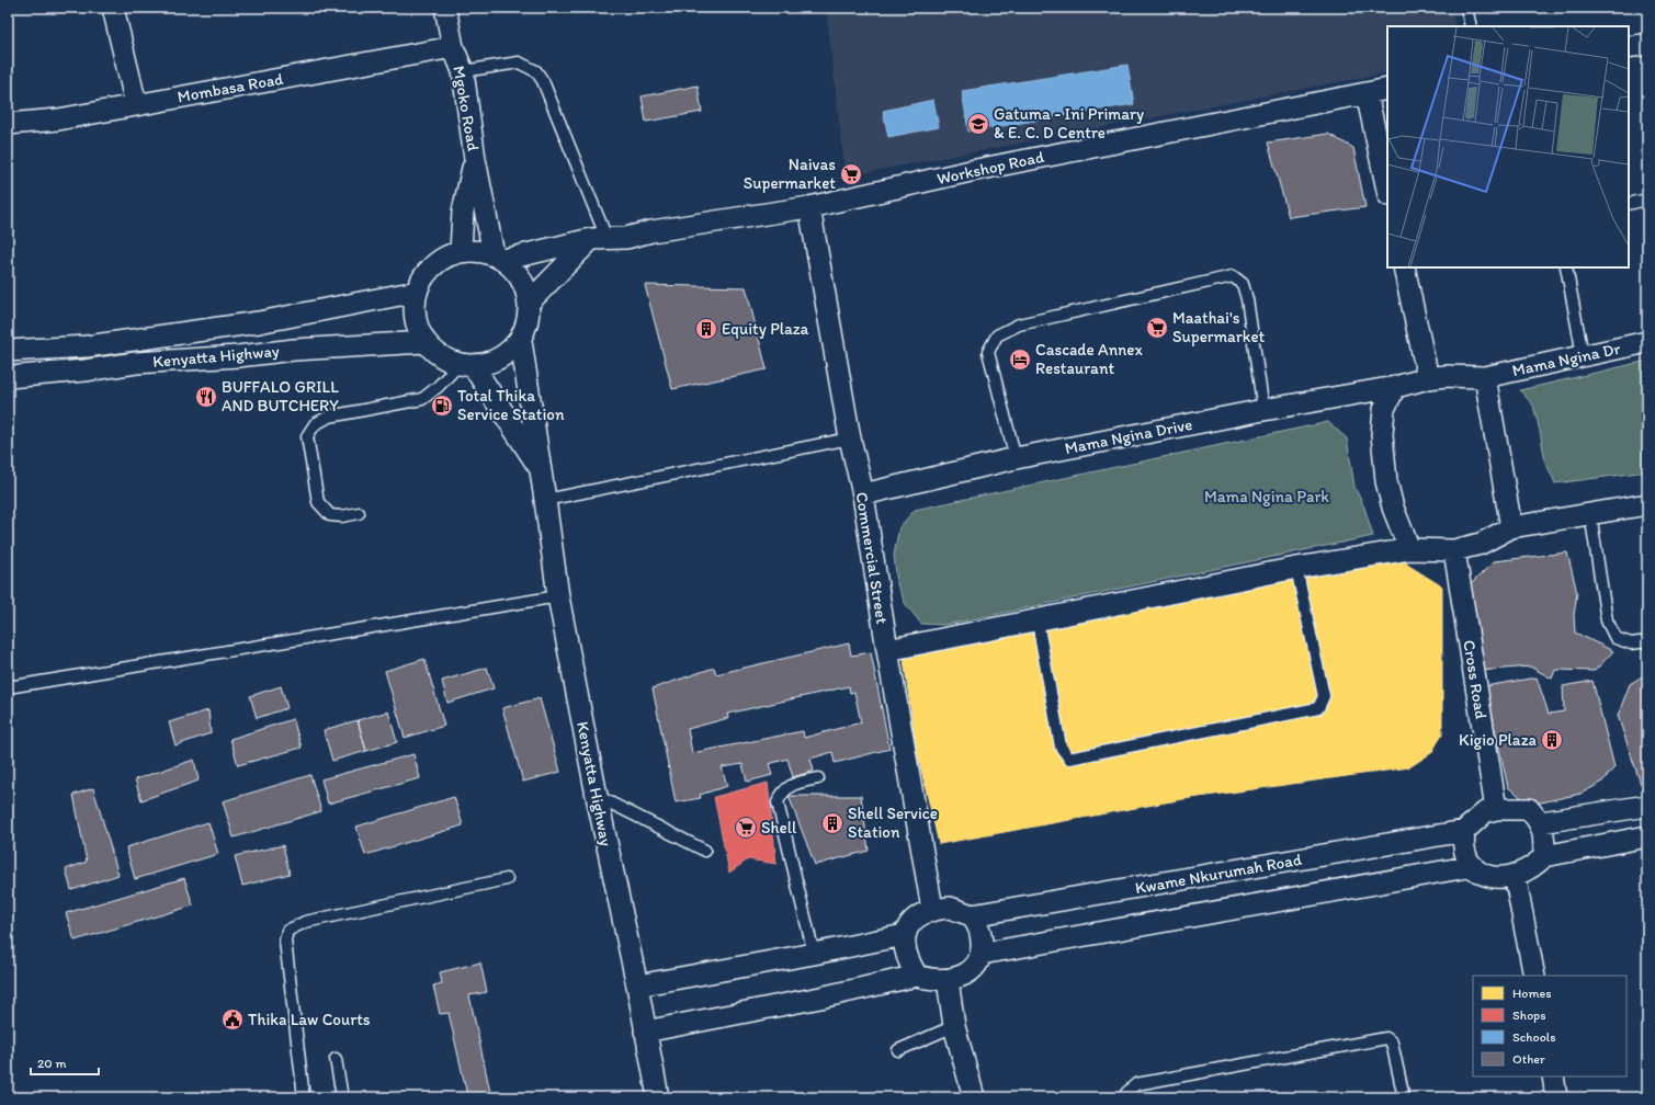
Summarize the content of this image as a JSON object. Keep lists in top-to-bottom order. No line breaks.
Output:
{"streets":{"street":["Mombasa Road","Mgoko Road","Workshop Road","Kenyatta Highway","Mama Ngina Dr","Mama Ngina Drive","Commercial Street","Cross Road","Kwame Nkurumah Road"]},"crossings":[["Mombasa Road","Mgoko Road"],["Mgoko Road","Workshop Road"],["Mgoko Road","Kenyatta Highway"],["Workshop Road","Kenyatta Highway"],["Workshop Road","Commercial Street"],["Mama Ngina Dr","Mama Ngina Drive"],["Mama Ngina Drive","Commercial Street"],["Commercial Street","Kwame Nkurumah Road"],["Cross Road","Kwame Nkurumah Road"]],"parks":["Mama Ngina Park"],"places":{"school or university":["Gatuma - Ini Primary & E. C. D Centre"],"supermarket":["Naivas Supermarket","Maathai's Supermarket","Shell"],"building":["Equity Plaza","Kigio Plaza","Shell Service Station"],"hotel":["Cascade Annex Restaurant"],"restaurant":["BUFFALO GRILL AND BUTCHERY"],"fuel station":["Total Thika Service Station"],"public building":["Thika Law Courts"]},"legend":["Homes","Shops","Schools","Other"],"scale_bar":"20 m"}
